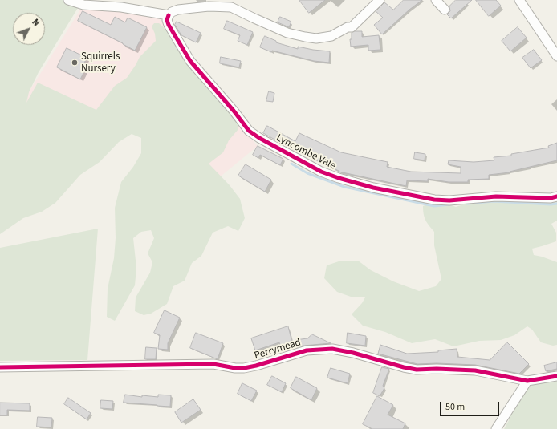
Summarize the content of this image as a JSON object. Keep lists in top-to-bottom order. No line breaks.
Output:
{"streets":{"street":["Lyncombe Vale","Perrymead"]},"places":["Squirrels Nursery"],"scale_bar":"50 m","north":"top right"}
